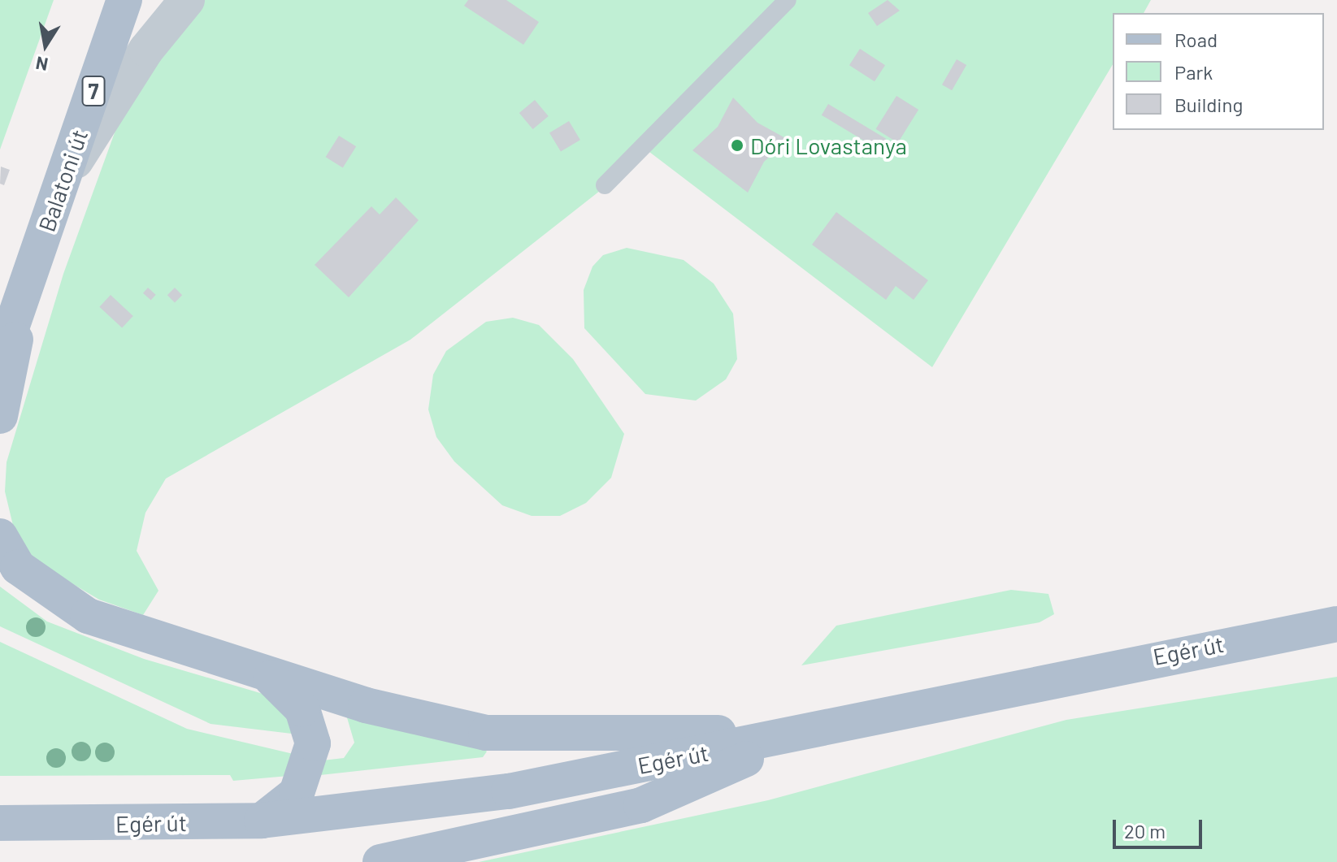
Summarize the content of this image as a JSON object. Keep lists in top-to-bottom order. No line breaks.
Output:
{"streets":{"main road":["7","Balatoni út","Egér út"]},"places":["Dóri Lovastanya"],"legend":["Road","Park","Building"],"scale_bar":"20 m","north":"bottom"}
